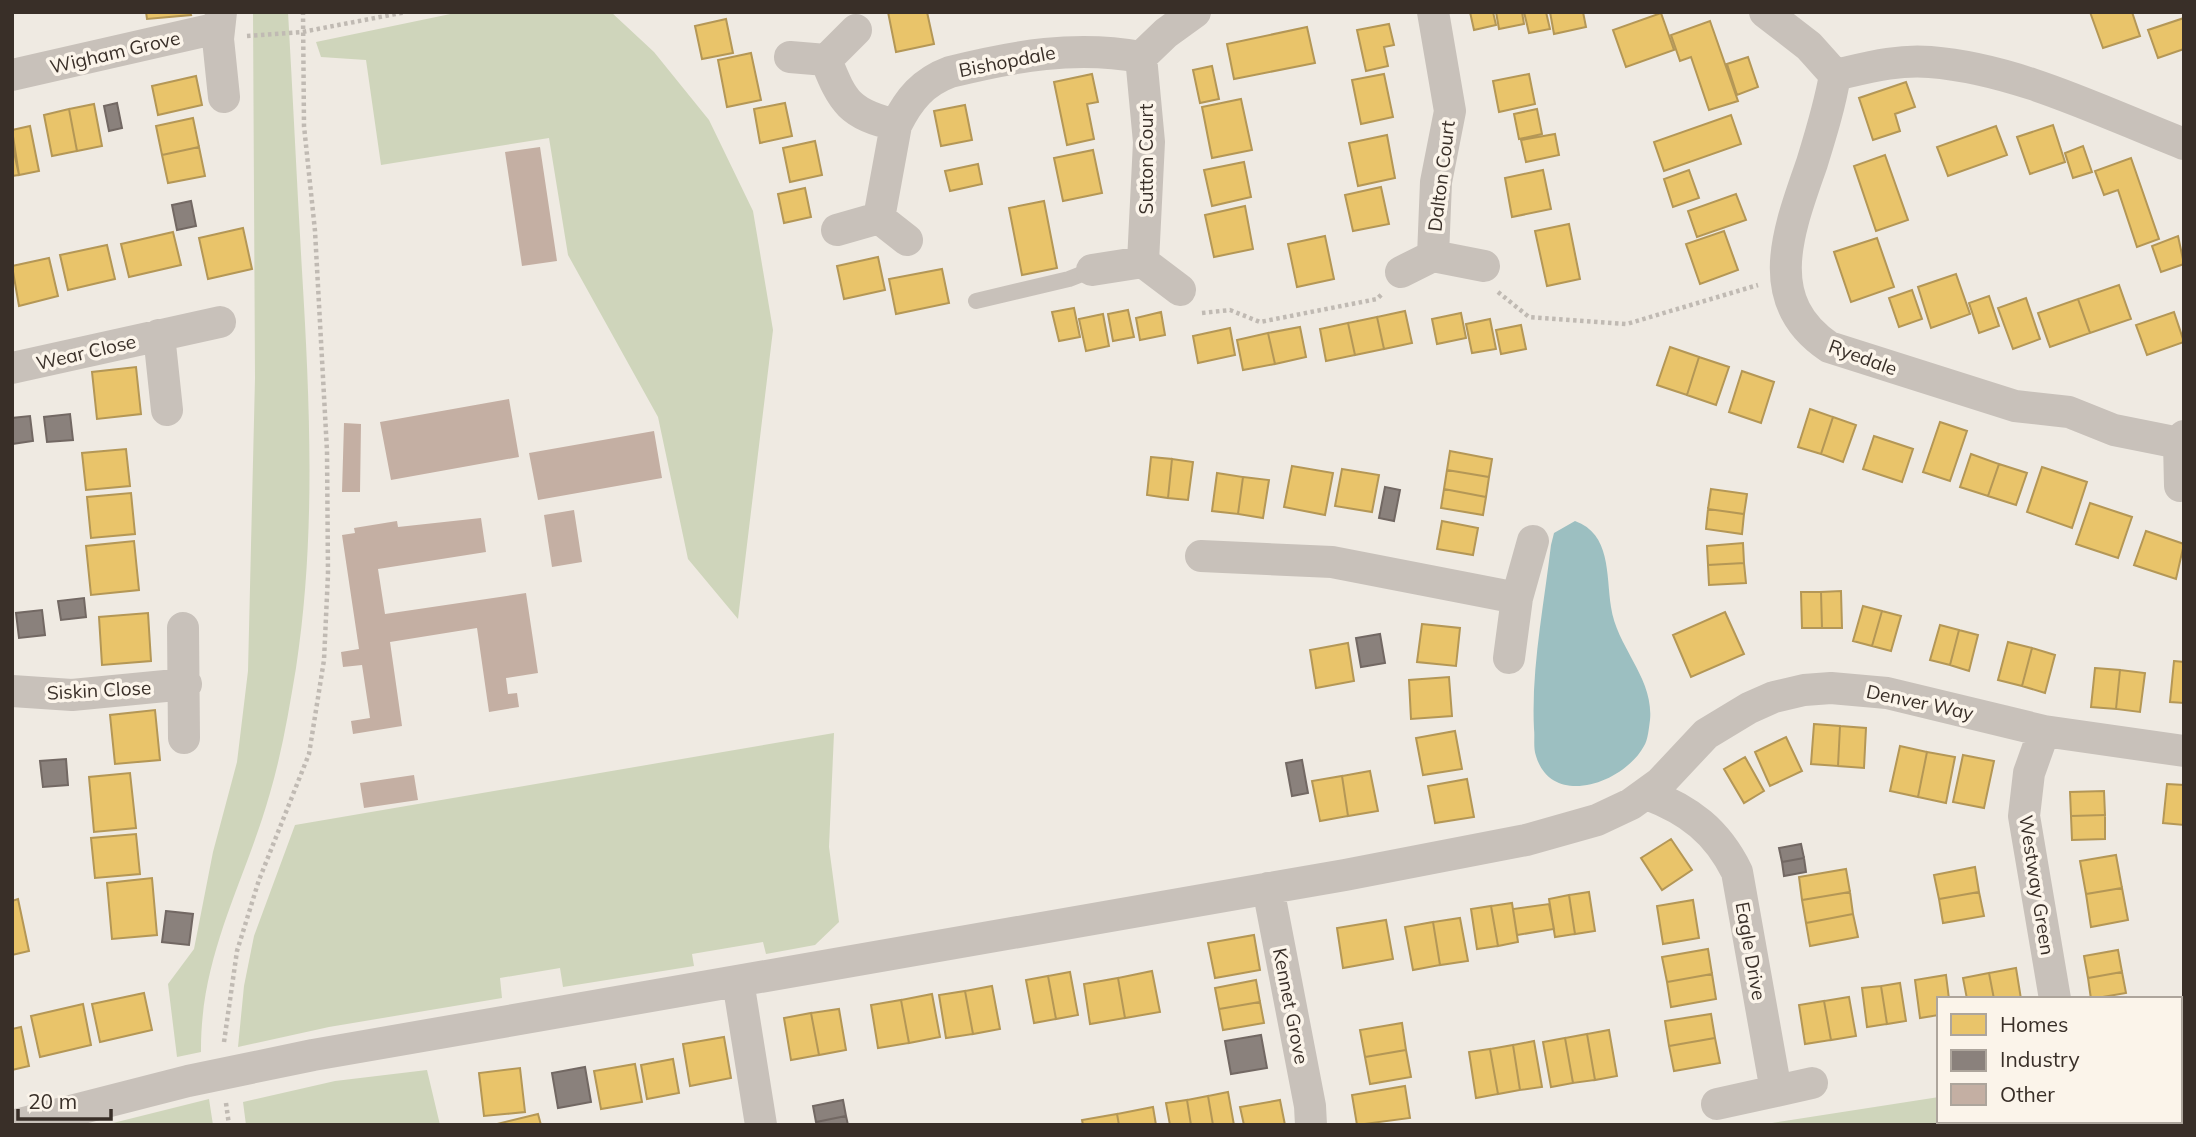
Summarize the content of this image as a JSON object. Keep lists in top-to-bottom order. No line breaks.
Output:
{"streets":{"street":["Wigham Grove","Bishopdale","Sutton Court","Dalton Court","Wear Close","Ryedale","Siskin Close","Denver Way","Westway Green","Eagle Drive","Kennet Grove"]},"crossings":[["Bishopdale","Sutton Court"],["Denver Way","Westway Green"],["Denver Way","Eagle Drive"],["Denver Way","Kennet Grove"]],"legend":["Homes","Industry","Other"],"scale_bar":"20 m"}
